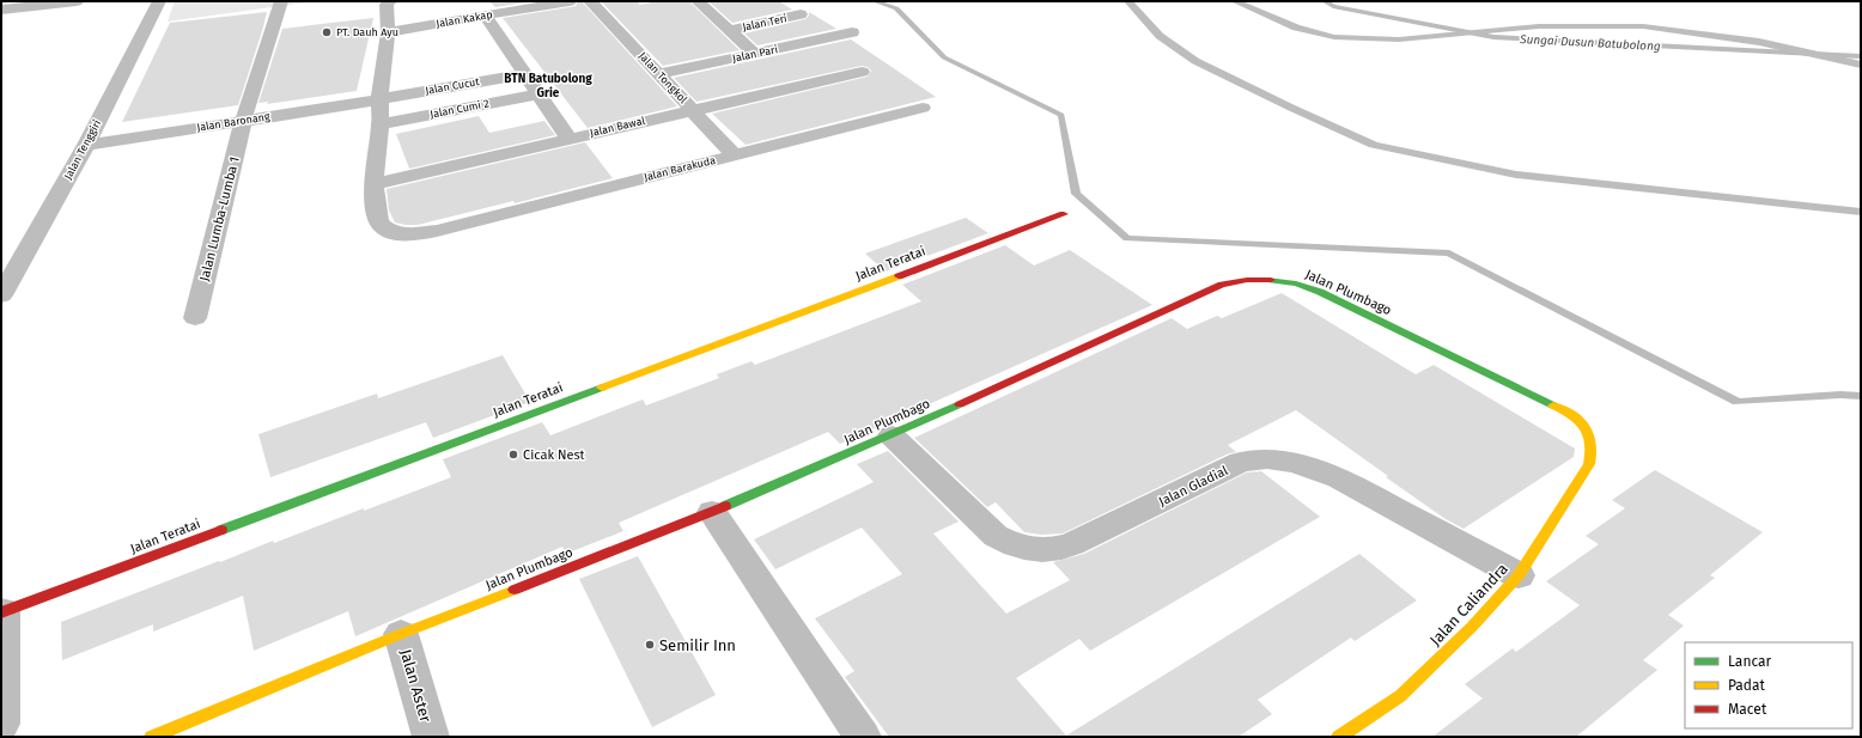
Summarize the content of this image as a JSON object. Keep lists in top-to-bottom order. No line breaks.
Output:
{"streets":{"street":["Jalan Kakap","Jalan Teri","Jalan Pari","Jalan Tongkol","Jalan Cucut","Jalan Cumi 2","Jalan Baronang","Jalan Bawal","Jalan Tenggiri","Jalan Barakuda","Jalan Lumba-Lumba 1","Jalan Teratai","Jalan Plumbago","Jalan Gladial","Jalan Caliandra","Jalan Aster"]},"crossings":[["Jalan Pari","Jalan Tongkol"],["Jalan Tongkol","Jalan Bawal"],["Jalan Tongkol","Jalan Barakuda"],["Jalan Cucut","Jalan Baronang"],["Jalan Baronang","Jalan Tenggiri"],["Jalan Baronang","Jalan Lumba-Lumba 1"],["Jalan Bawal","Jalan Barakuda"],["Jalan Plumbago","Jalan Gladial"],["Jalan Plumbago","Jalan Caliandra"],["Jalan Plumbago","Jalan Aster"],["Jalan Gladial","Jalan Caliandra"]],"districts":["BTN Batubolong Grie"],"water":["Sungai Dusun Batubolong"],"places":["PT. Dauh Ayu","Cicak Nest","Semilir Inn"],"legend":["Lancar","Padat","Macet"]}
